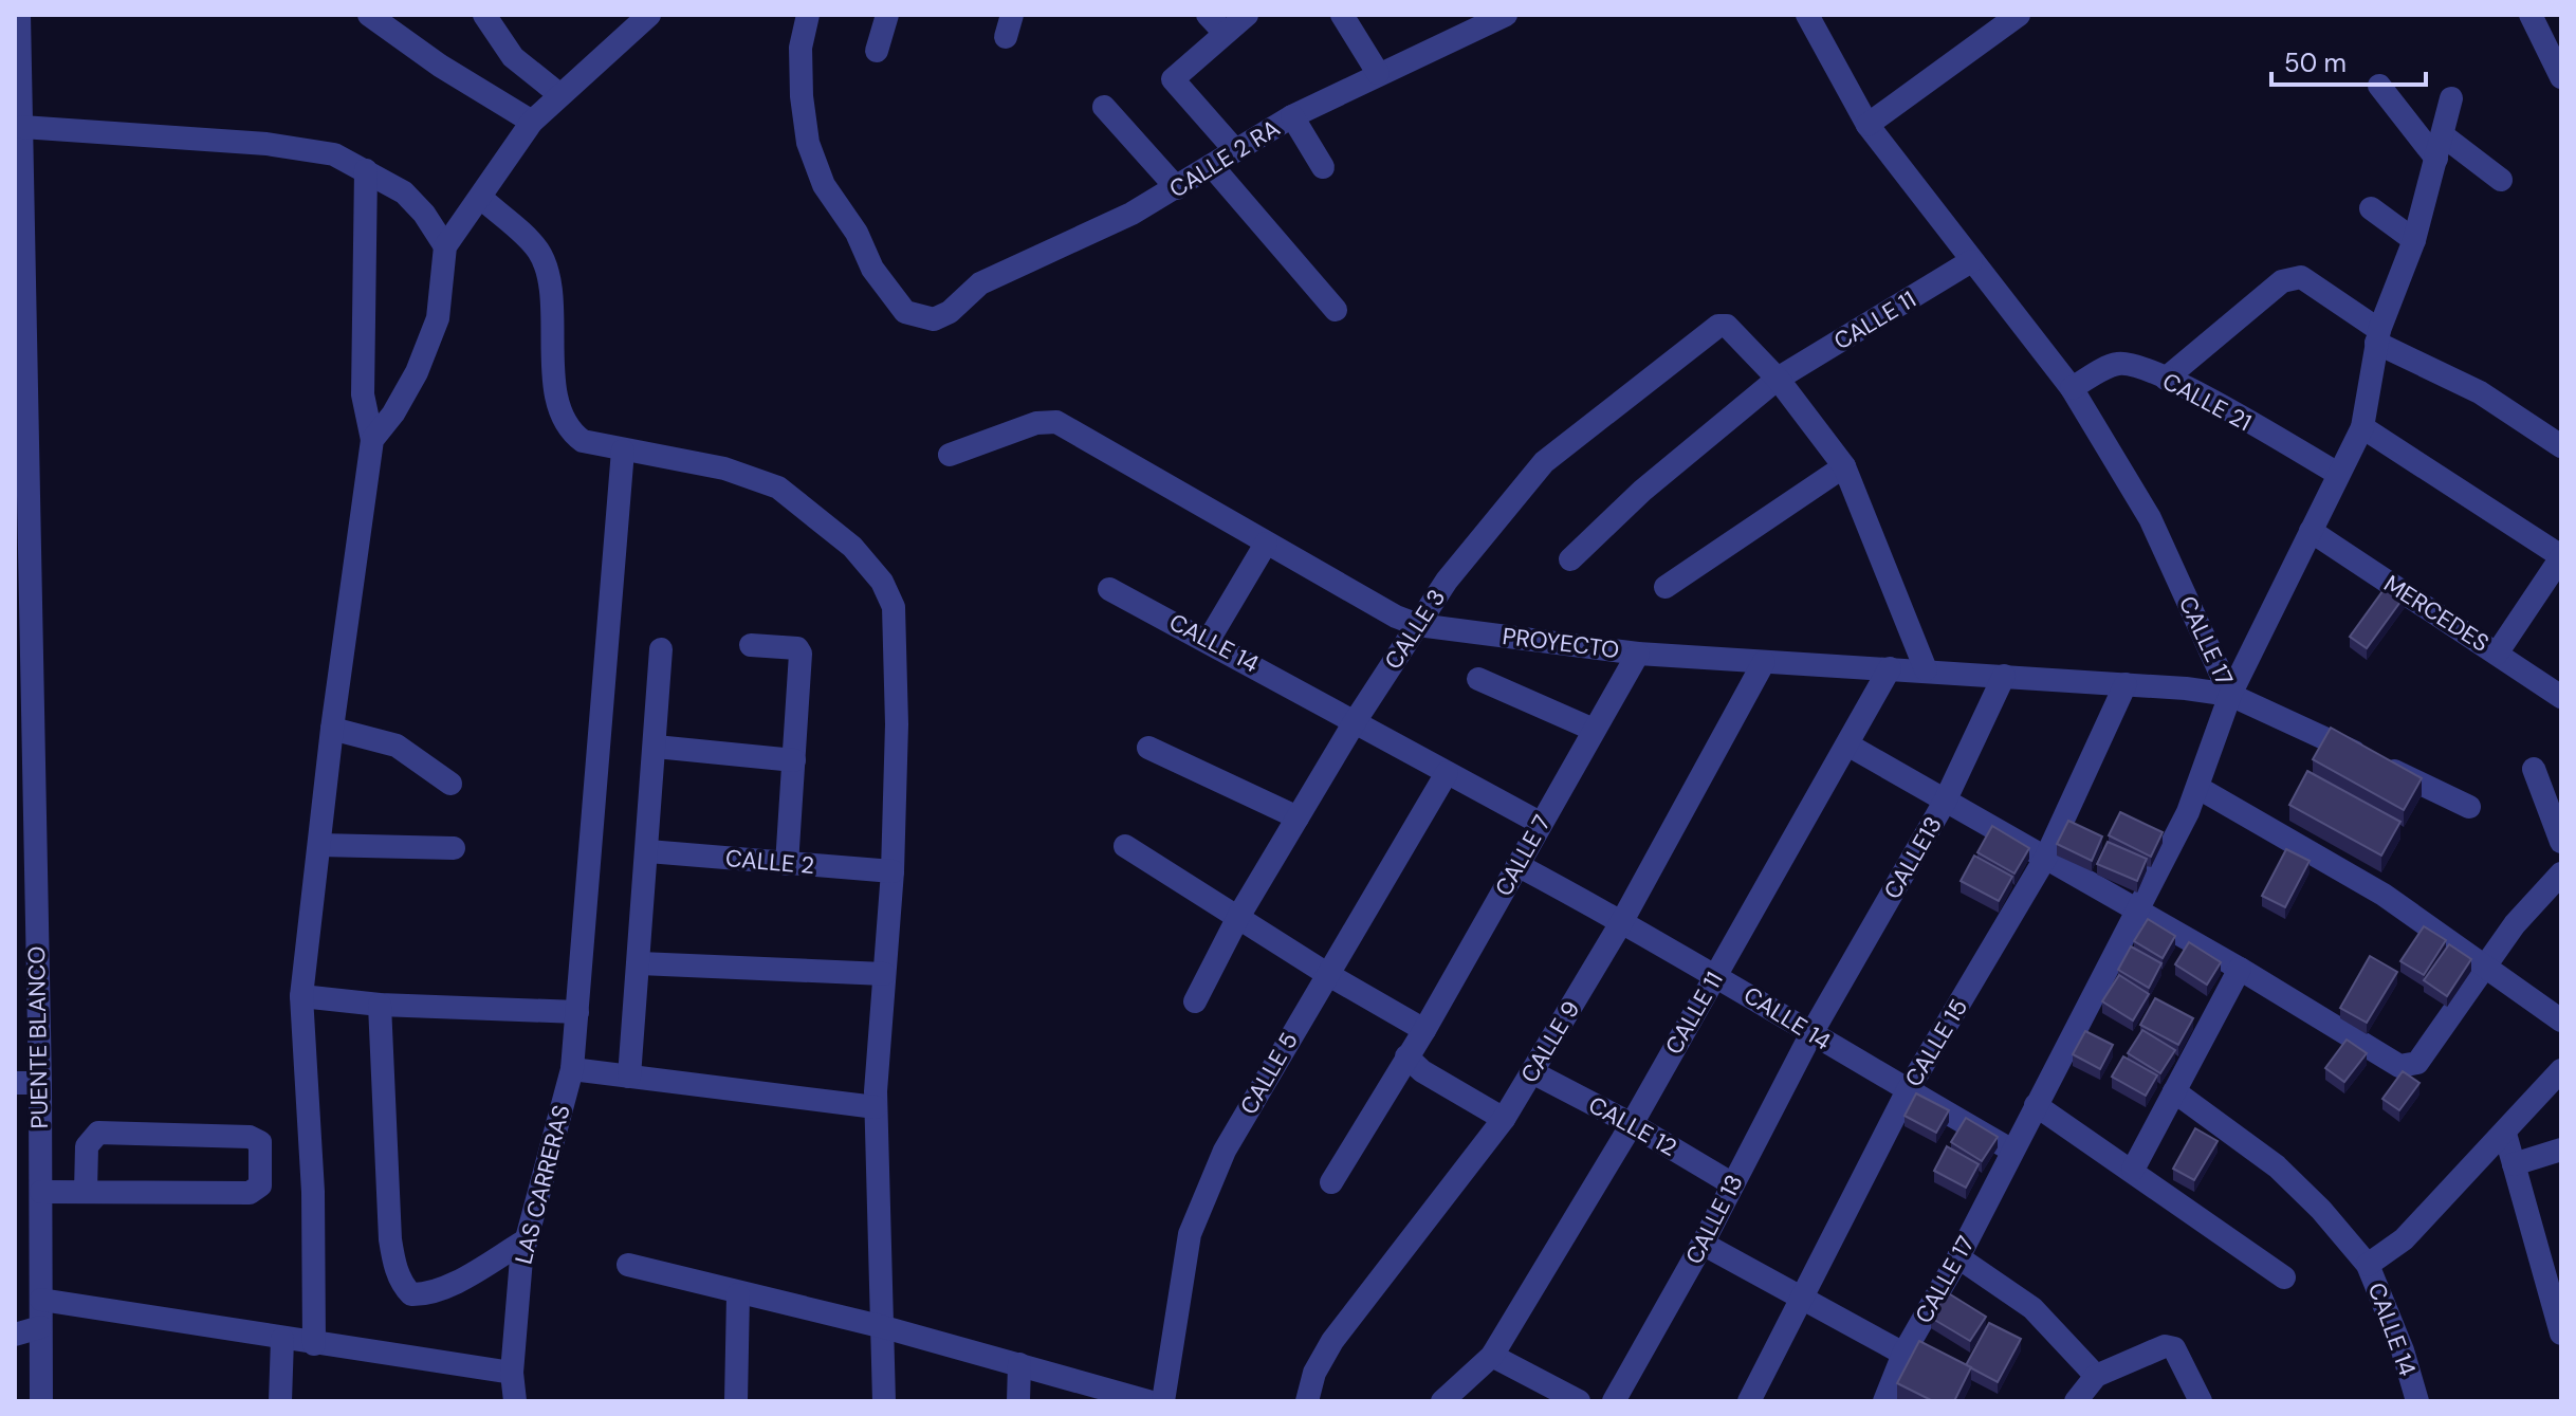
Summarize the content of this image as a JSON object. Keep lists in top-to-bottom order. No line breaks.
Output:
{"streets":{"street":["CALLE 2 RA","CALLE 11","CALLE 21","MERCEDES","CALLE 3","CALLE 17","CALLE 14","PROYECTO","CALLE 7","CALLE13","CALLE 2","PUENTE BLANCO","CALLE 9","CALLE 15","CALLE 5","CALLE 12","LAS CARRERAS","CALLE 13"]},"crossings":[["CALLE 11","CALLE 3"],["CALLE 11","CALLE 17"],["CALLE 11","CALLE 14"],["CALLE 11","PROYECTO"],["CALLE 11","CALLE 12"],["CALLE 21","CALLE 17"],["CALLE 3","CALLE 14"],["CALLE 3","PROYECTO"],["CALLE 17","CALLE 14"],["CALLE 17","PROYECTO"],["CALLE 14","CALLE 7"],["CALLE 14","CALLE13"],["CALLE 14","CALLE 9"],["CALLE 14","CALLE 15"],["CALLE 14","CALLE 5"],["CALLE 14","CALLE 13"],["PROYECTO","CALLE 7"],["PROYECTO","CALLE13"],["PROYECTO","CALLE 9"],["PROYECTO","CALLE 15"],["CALLE13","CALLE 13"],["CALLE 9","CALLE 12"],["CALLE 12","CALLE 13"]],"scale_bar":"50 m"}
